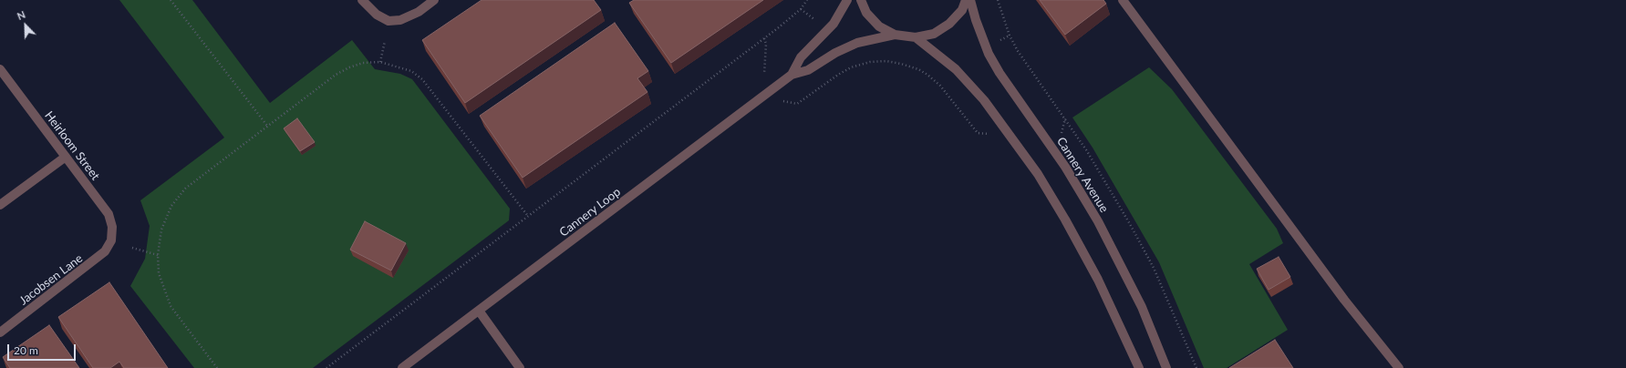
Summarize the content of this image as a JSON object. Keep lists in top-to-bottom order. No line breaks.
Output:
{"streets":{"street":["Heirloom Street","Cannery Avenue","Cannery Loop","Jacobsen Lane"]},"crossings":[["Heirloom Street","Jacobsen Lane"]],"scale_bar":"20 m","north":"top left"}
